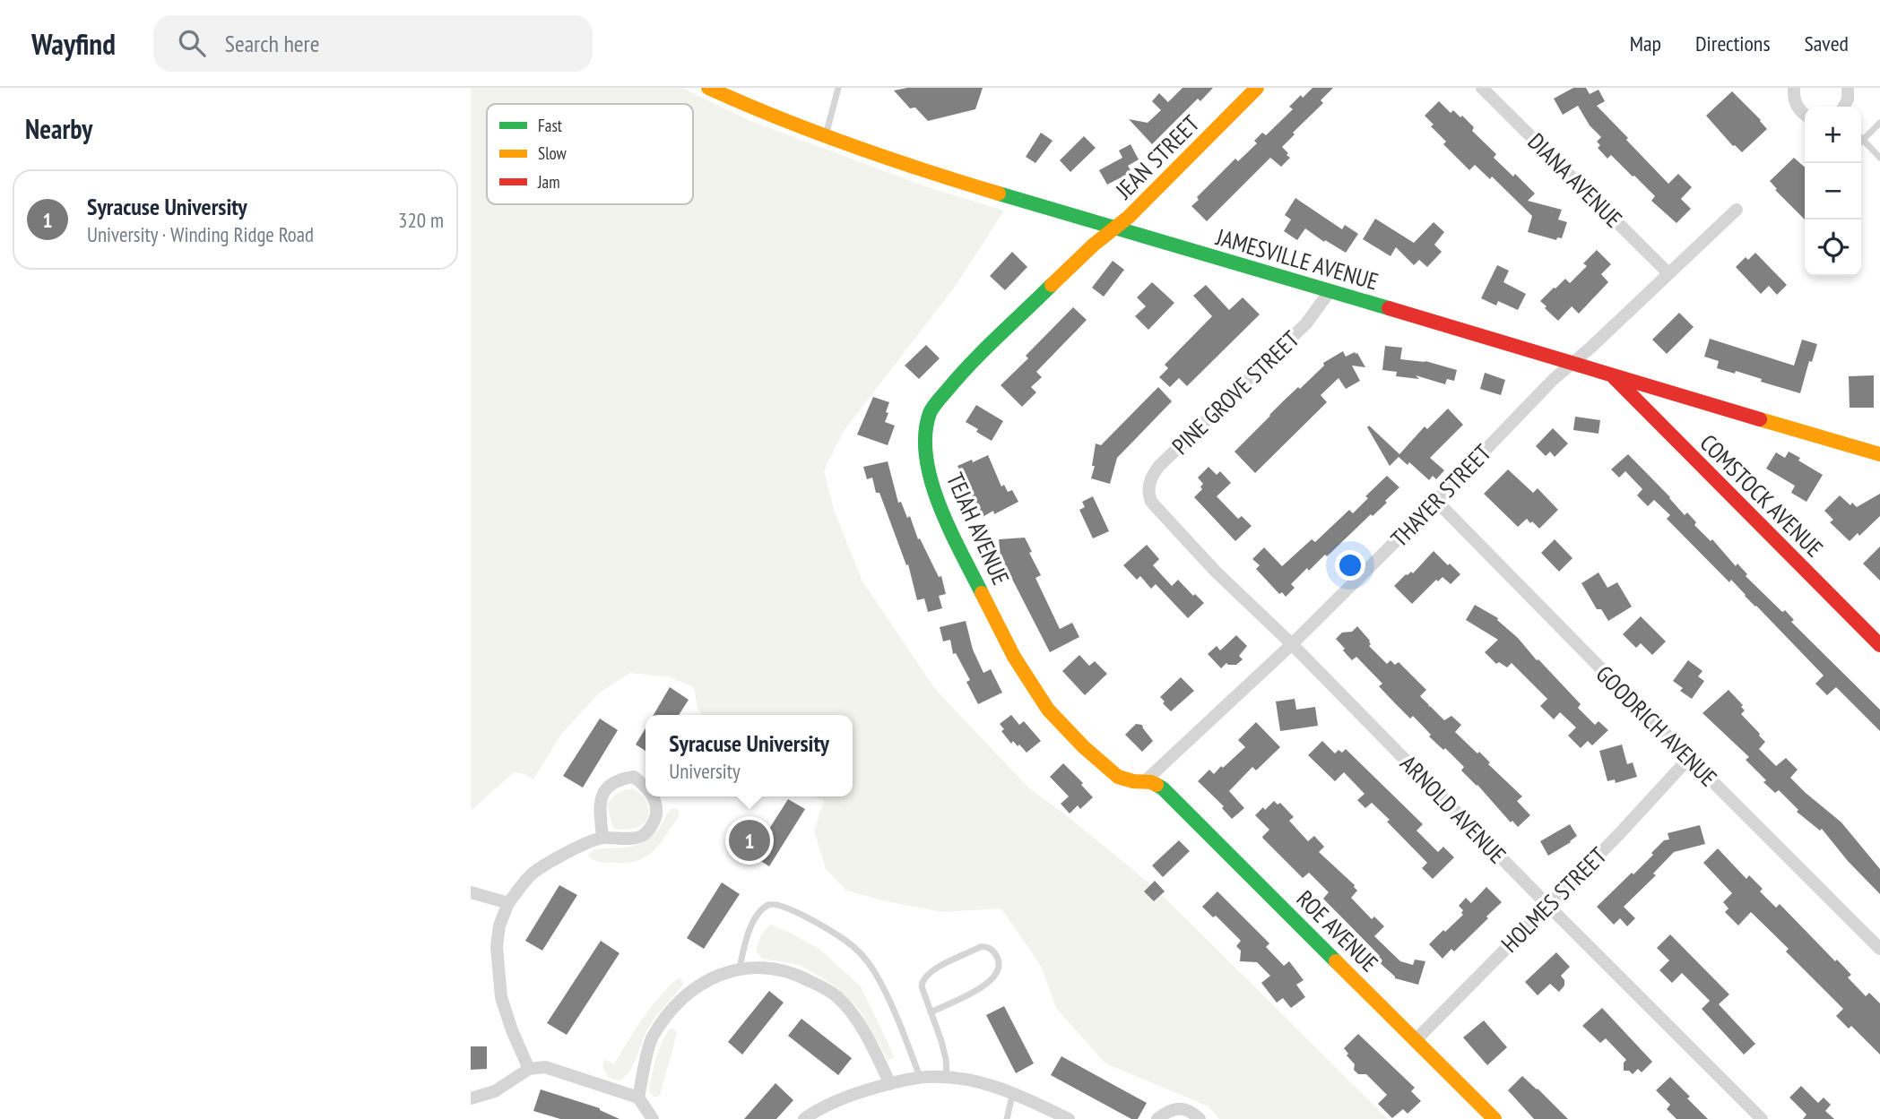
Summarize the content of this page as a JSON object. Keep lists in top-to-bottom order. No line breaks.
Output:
{"streets":{"street":["JEAN STREET","DIANA AVENUE","JAMESVILLE AVENUE","PINE GROVE STREET","THAYER STREET","COMSTOCK AVENUE","TEJAH AVENUE","GOODRICH AVENUE","ARNOLD AVENUE","HOLMES STREET","ROE AVENUE"]},"crossings":[["JEAN STREET","JAMESVILLE AVENUE"],["JEAN STREET","TEJAH AVENUE"],["DIANA AVENUE","THAYER STREET"],["JAMESVILLE AVENUE","PINE GROVE STREET"],["JAMESVILLE AVENUE","THAYER STREET"],["JAMESVILLE AVENUE","COMSTOCK AVENUE"],["JAMESVILLE AVENUE","TEJAH AVENUE"],["PINE GROVE STREET","ARNOLD AVENUE"],["THAYER STREET","TEJAH AVENUE"],["THAYER STREET","GOODRICH AVENUE"],["THAYER STREET","ARNOLD AVENUE"],["THAYER STREET","ROE AVENUE"],["TEJAH AVENUE","ROE AVENUE"],["GOODRICH AVENUE","HOLMES STREET"],["ARNOLD AVENUE","HOLMES STREET"],["HOLMES STREET","ROE AVENUE"]],"legend":["Fast","Slow","Jam"],"page":{"header":"Wayfind","search":"Search here","nav":["Map","Directions","Saved"],"heading":"Nearby","map_buttons":["+","−"],"list":[{"mark":"1","name":"Syracuse University","note":"University · Winding Ridge Road","value":"320 m"}],"popup":["Syracuse University","University"],"pins":"1"}}
